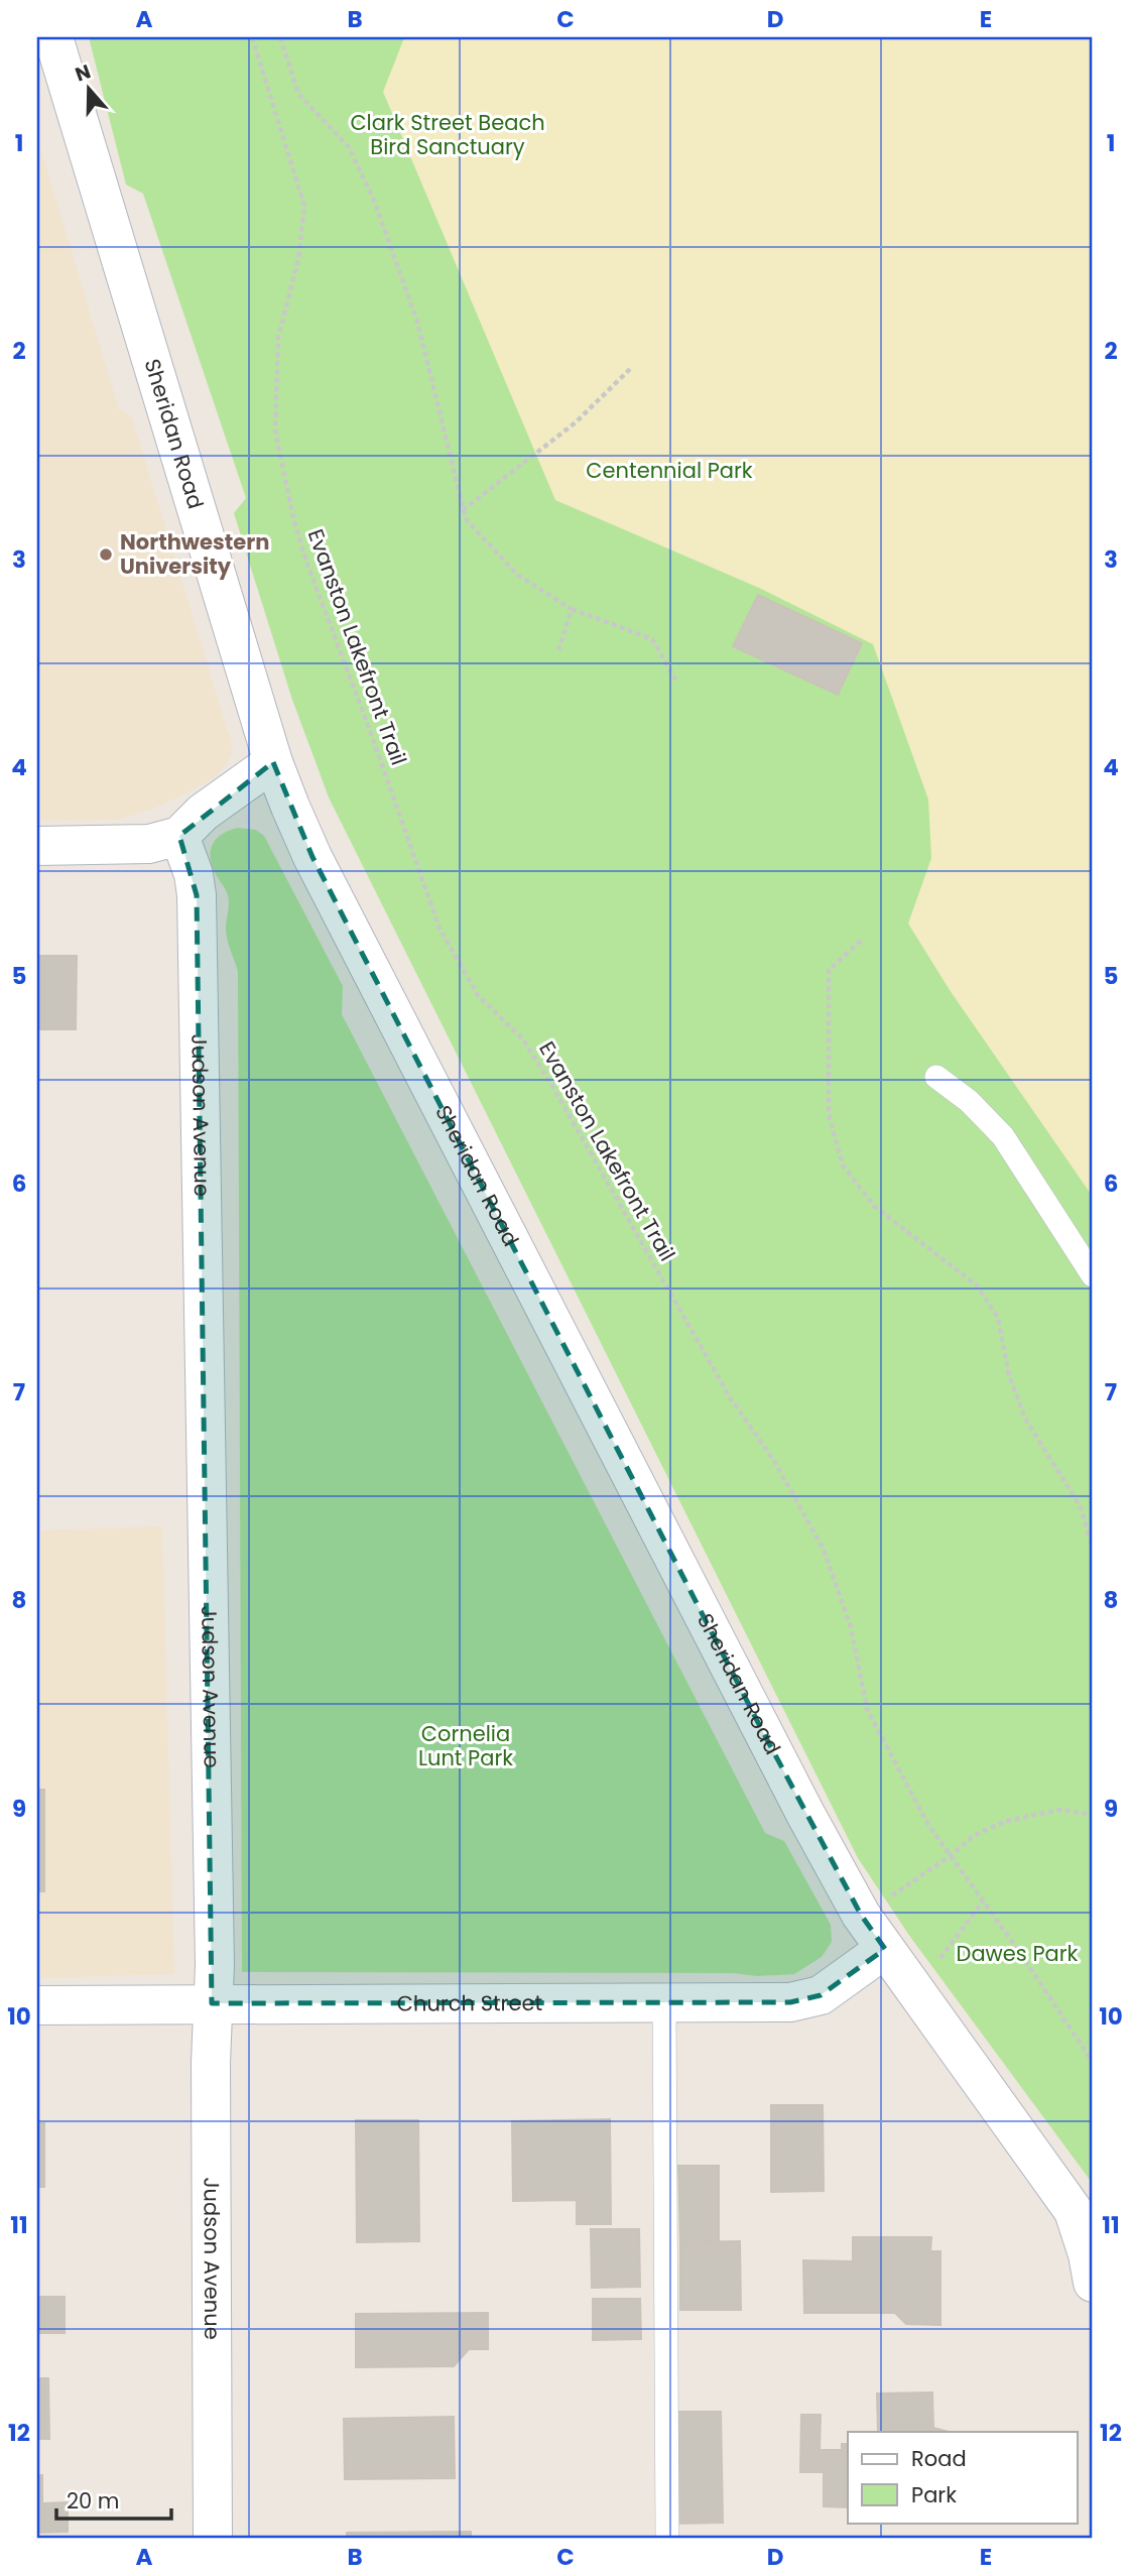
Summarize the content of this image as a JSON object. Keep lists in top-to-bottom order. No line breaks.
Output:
{"streets":{"street":["Sheridan Road","Judson Avenue","Church Street"],"path":["Evanston Lakefront Trail"]},"crossings":[["Sheridan Road","Church Street"],["Judson Avenue","Church Street"]],"parks":["Clark Street Beach Bird Sanctuary","Centennial Park","Cornelia Lunt Park","Dawes Park"],"places":["Northwestern University"],"legend":["Road","Park"],"scale_bar":"20 m","north":"top","grid":{"columns":["A","B","C","D","E"],"rows":["1","2","3","4","5","6","7","8","9","10","11","12"]}}
